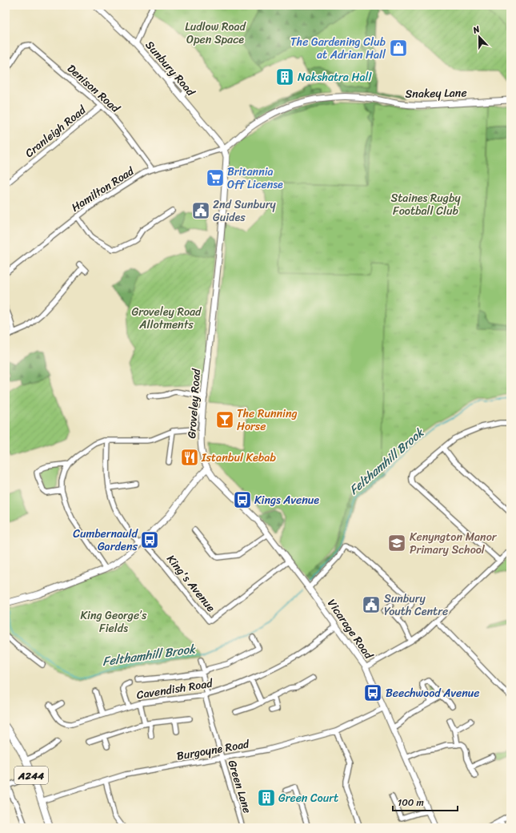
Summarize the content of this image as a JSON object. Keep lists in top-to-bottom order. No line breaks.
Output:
{"streets":{"main road":["A244"],"street":["Sunbury Road","Denison Road","Snakey Lane","Cranleigh Road","Hamilton Road","Groveley Road","King's Avenue","Vicarage Road","Cavendish Road","Burgoyne Road","Green Lane"]},"crossings":[["Sunbury Road","Snakey Lane"],["Sunbury Road","Hamilton Road"],["Sunbury Road","Groveley Road"],["Denison Road","Cranleigh Road"],["Denison Road","Hamilton Road"],["Snakey Lane","Hamilton Road"],["Snakey Lane","Groveley Road"],["Hamilton Road","Groveley Road"],["Groveley Road","Vicarage Road"],["King's Avenue","Vicarage Road"],["Vicarage Road","Cavendish Road"],["Vicarage Road","Burgoyne Road"],["Cavendish Road","Green Lane"],["Burgoyne Road","A244"],["Burgoyne Road","Green Lane"]],"water":["Felthamhill Brook"],"parks":["Ludlow Road Open Space","Staines Rugby Football Club","Groveley Road Allotments","King George’s Fields"],"places":{"shop":["The Gardening Club at Adrian Hall"],"building":["Nakshatra Hall","Green Court"],"supermarket":["Britannia Off License"],"public building":["2nd Sunbury Guides","Sunbury Youth Centre"],"bar":["The Running Horse"],"restaurant":["Istanbul Kebab"],"bus stop":["Kings Avenue","Cumbernauld Gardens","Beechwood Avenue"],"school or university":["Kenyngton Manor Primary School"]},"scale_bar":"100 m","north":"top"}
